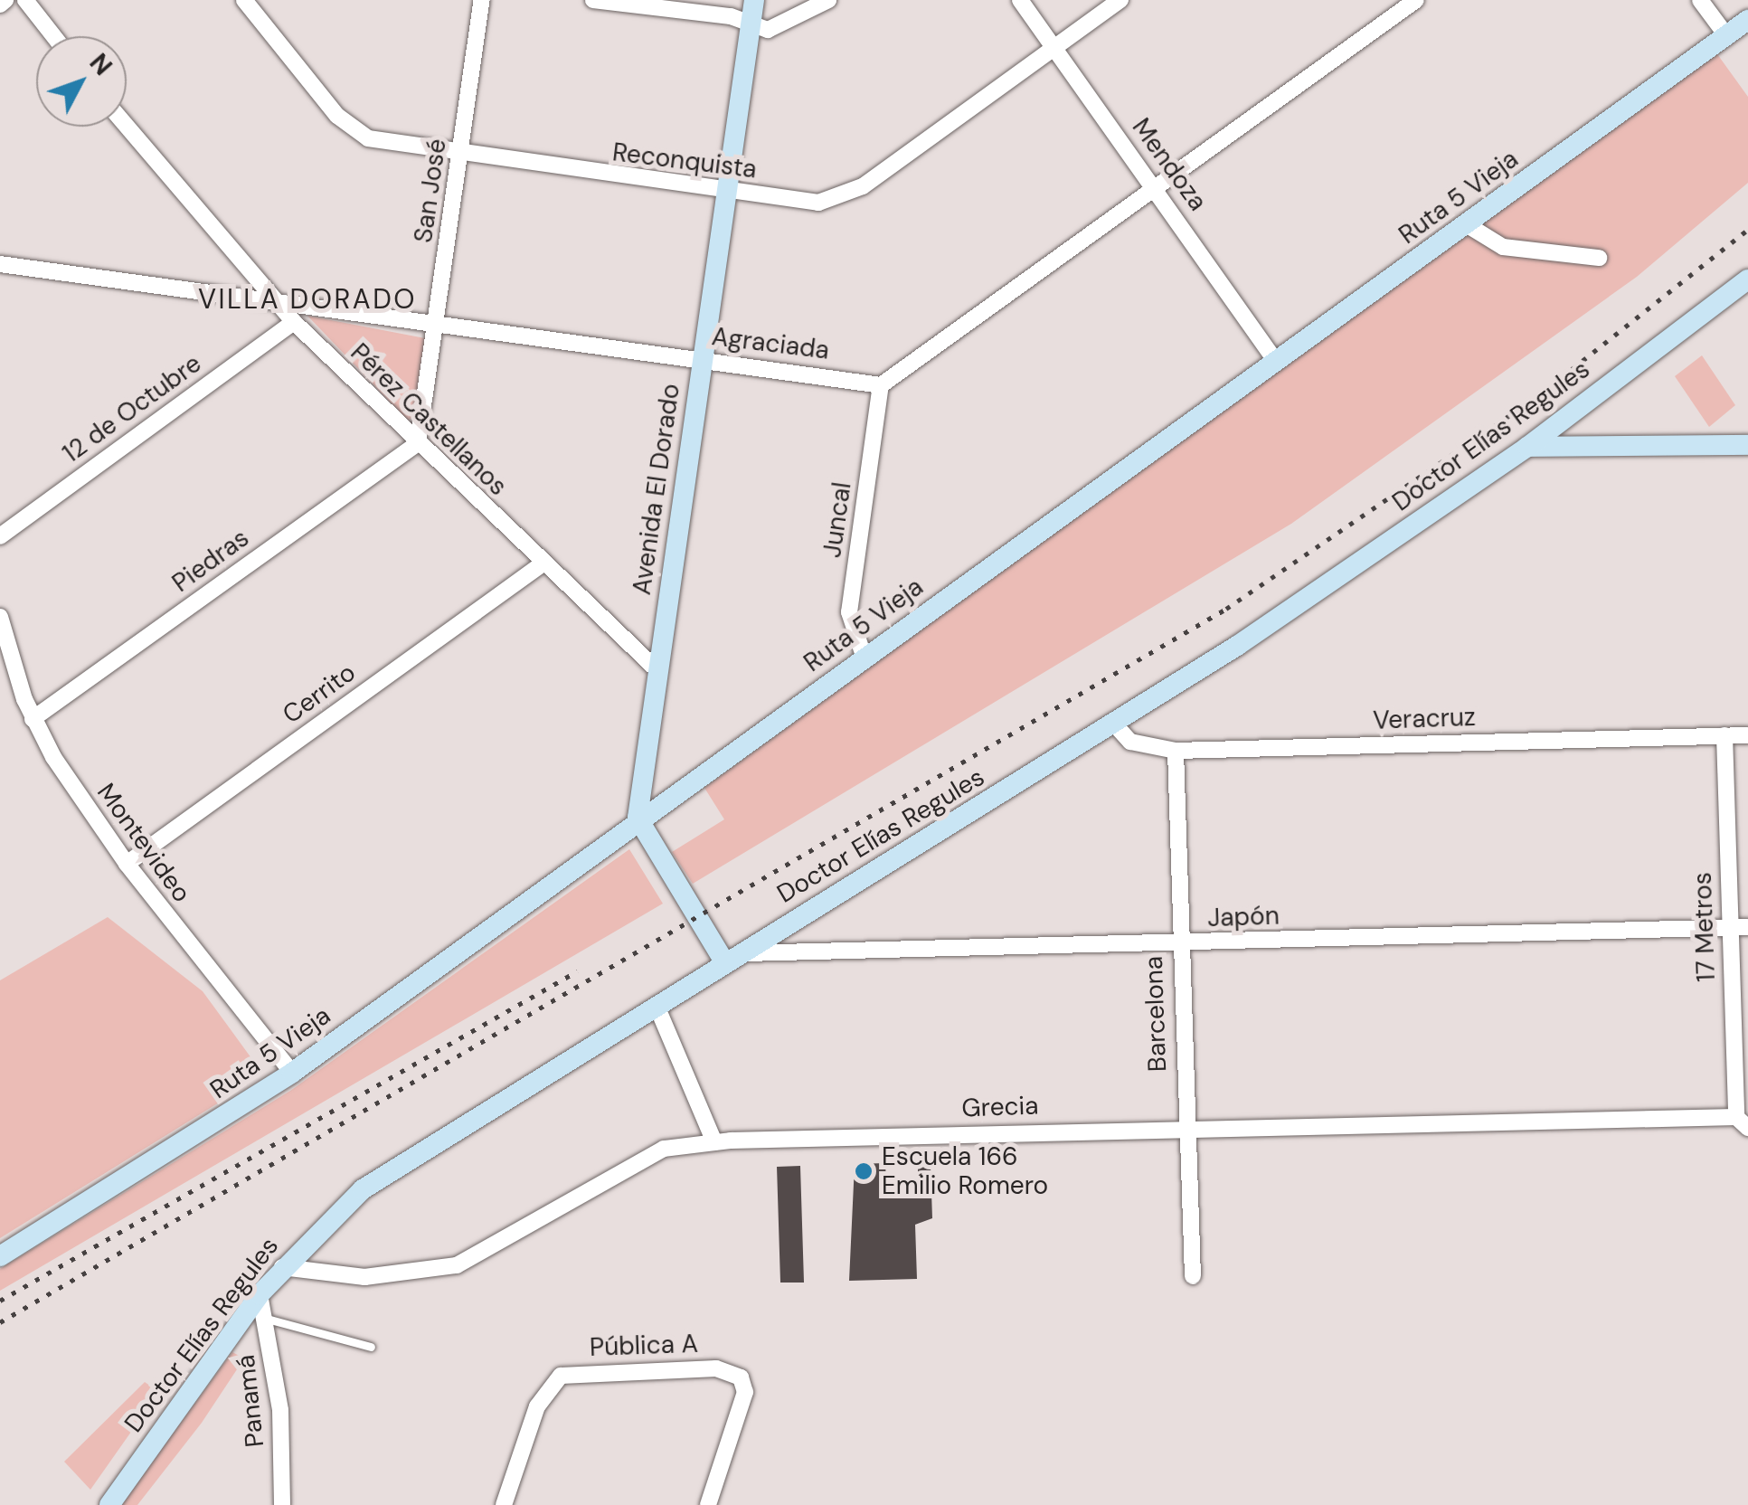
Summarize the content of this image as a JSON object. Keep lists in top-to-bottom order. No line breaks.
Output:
{"streets":{"street":["Reconquista","Mendoza","San José","Ruta 5 Vieja","Agraciada","12 de Octubre","Pérez Castellanos","Doctor Elías Regules","Avenida El Dorado","Juncal","Piedras","Cerrito","Veracruz","Montevideo","Japón","17 Metros","Barcelona","Grecia","Pública A","Panamá"]},"crossings":[["Reconquista","Mendoza"],["Reconquista","San José"],["Reconquista","Avenida El Dorado"],["Mendoza","Ruta 5 Vieja"],["San José","Agraciada"],["San José","Pérez Castellanos"],["San José","Piedras"],["Ruta 5 Vieja","Avenida El Dorado"],["Ruta 5 Vieja","Juncal"],["Ruta 5 Vieja","Montevideo"],["Agraciada","Pérez Castellanos"],["Agraciada","Avenida El Dorado"],["Agraciada","Juncal"],["12 de Octubre","Pérez Castellanos"],["Pérez Castellanos","Avenida El Dorado"],["Pérez Castellanos","Piedras"],["Pérez Castellanos","Cerrito"],["Doctor Elías Regules","Veracruz"],["Doctor Elías Regules","Japón"],["Doctor Elías Regules","Grecia"],["Doctor Elías Regules","Panamá"],["Piedras","Montevideo"],["Cerrito","Montevideo"],["Veracruz","17 Metros"],["Veracruz","Barcelona"],["Japón","17 Metros"],["Japón","Barcelona"],["17 Metros","Grecia"],["Barcelona","Grecia"]],"districts":["VILLA DORADO"],"places":["Escuela 166 Emilio Romero"],"north":"top right"}
